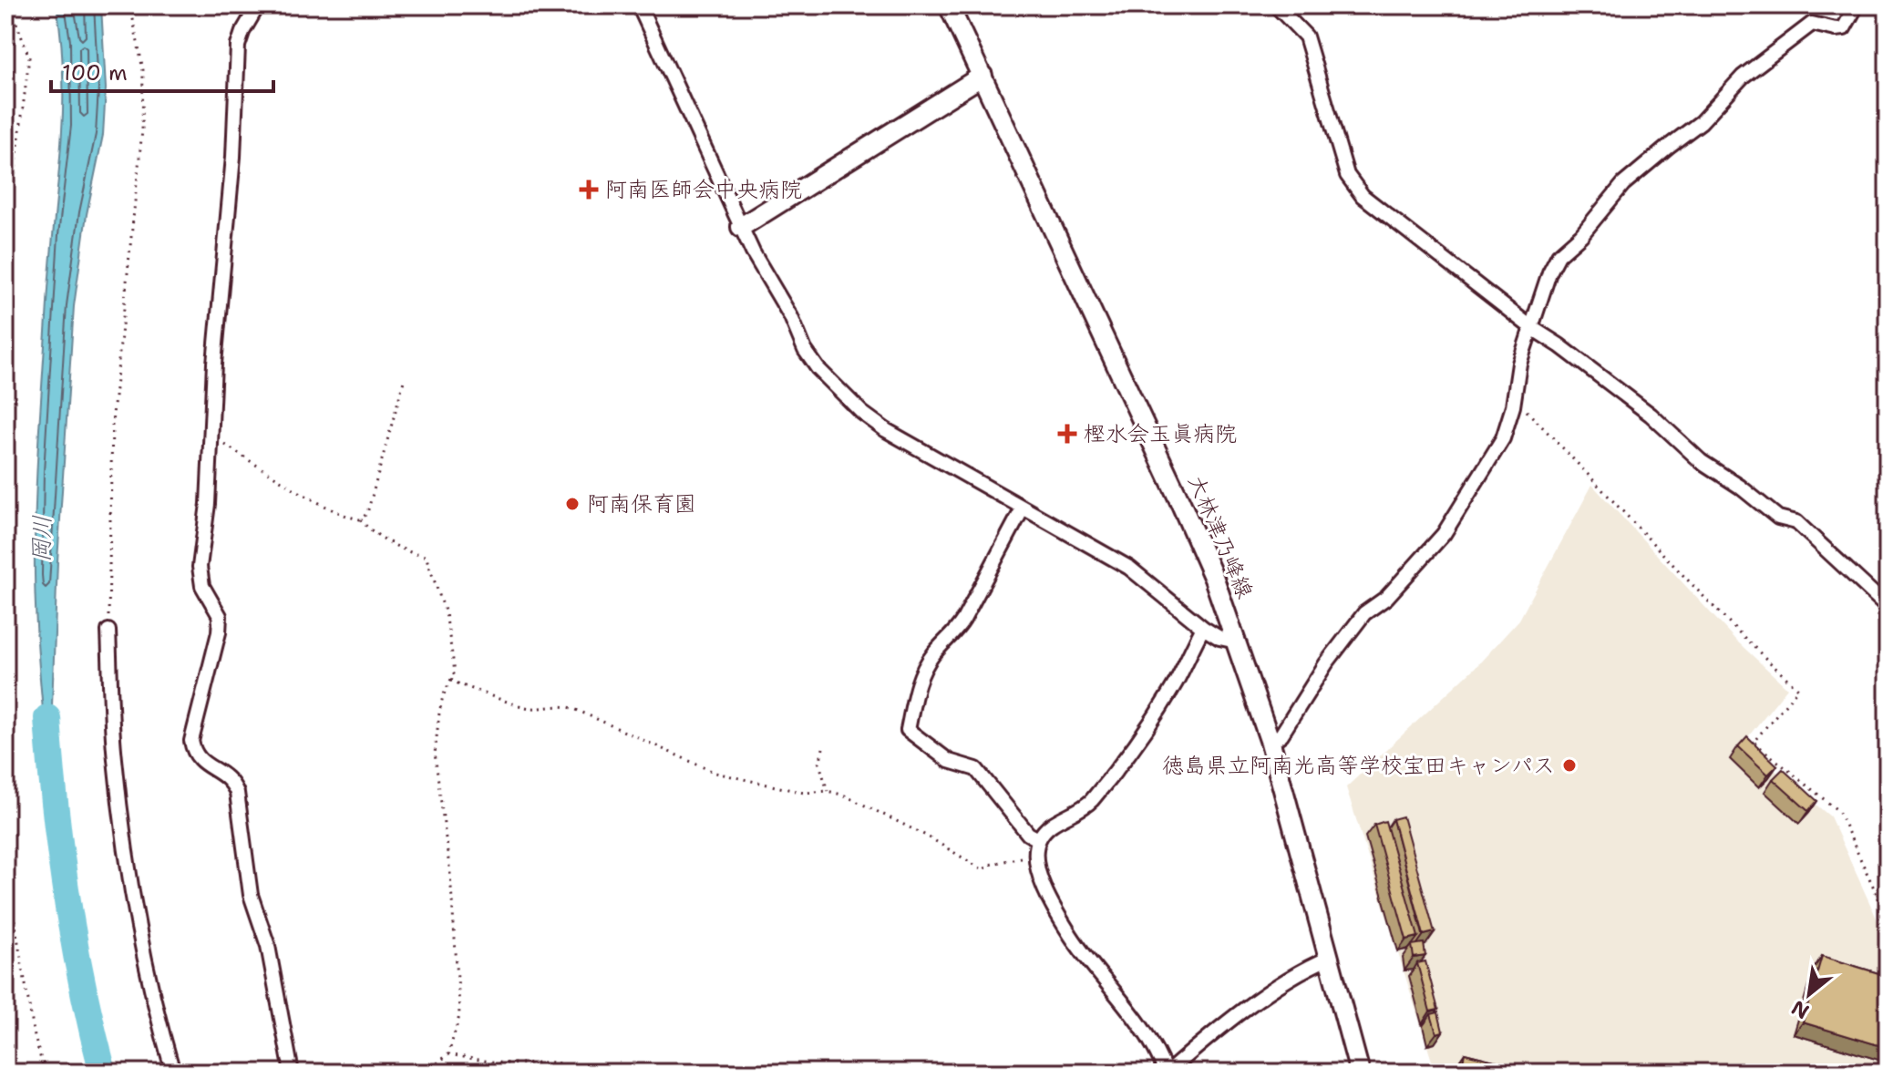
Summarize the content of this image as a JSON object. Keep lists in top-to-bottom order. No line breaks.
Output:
{"streets":{"main road":["大林津乃峰線"]},"water":["岡川"],"places":{"health":["阿南医師会中央病院","樫水会玉眞病院"],"other":["阿南保育園","徳島県立阿南光高等学校宝田キャンパス"]},"scale_bar":"100 m","north":"bottom left"}
